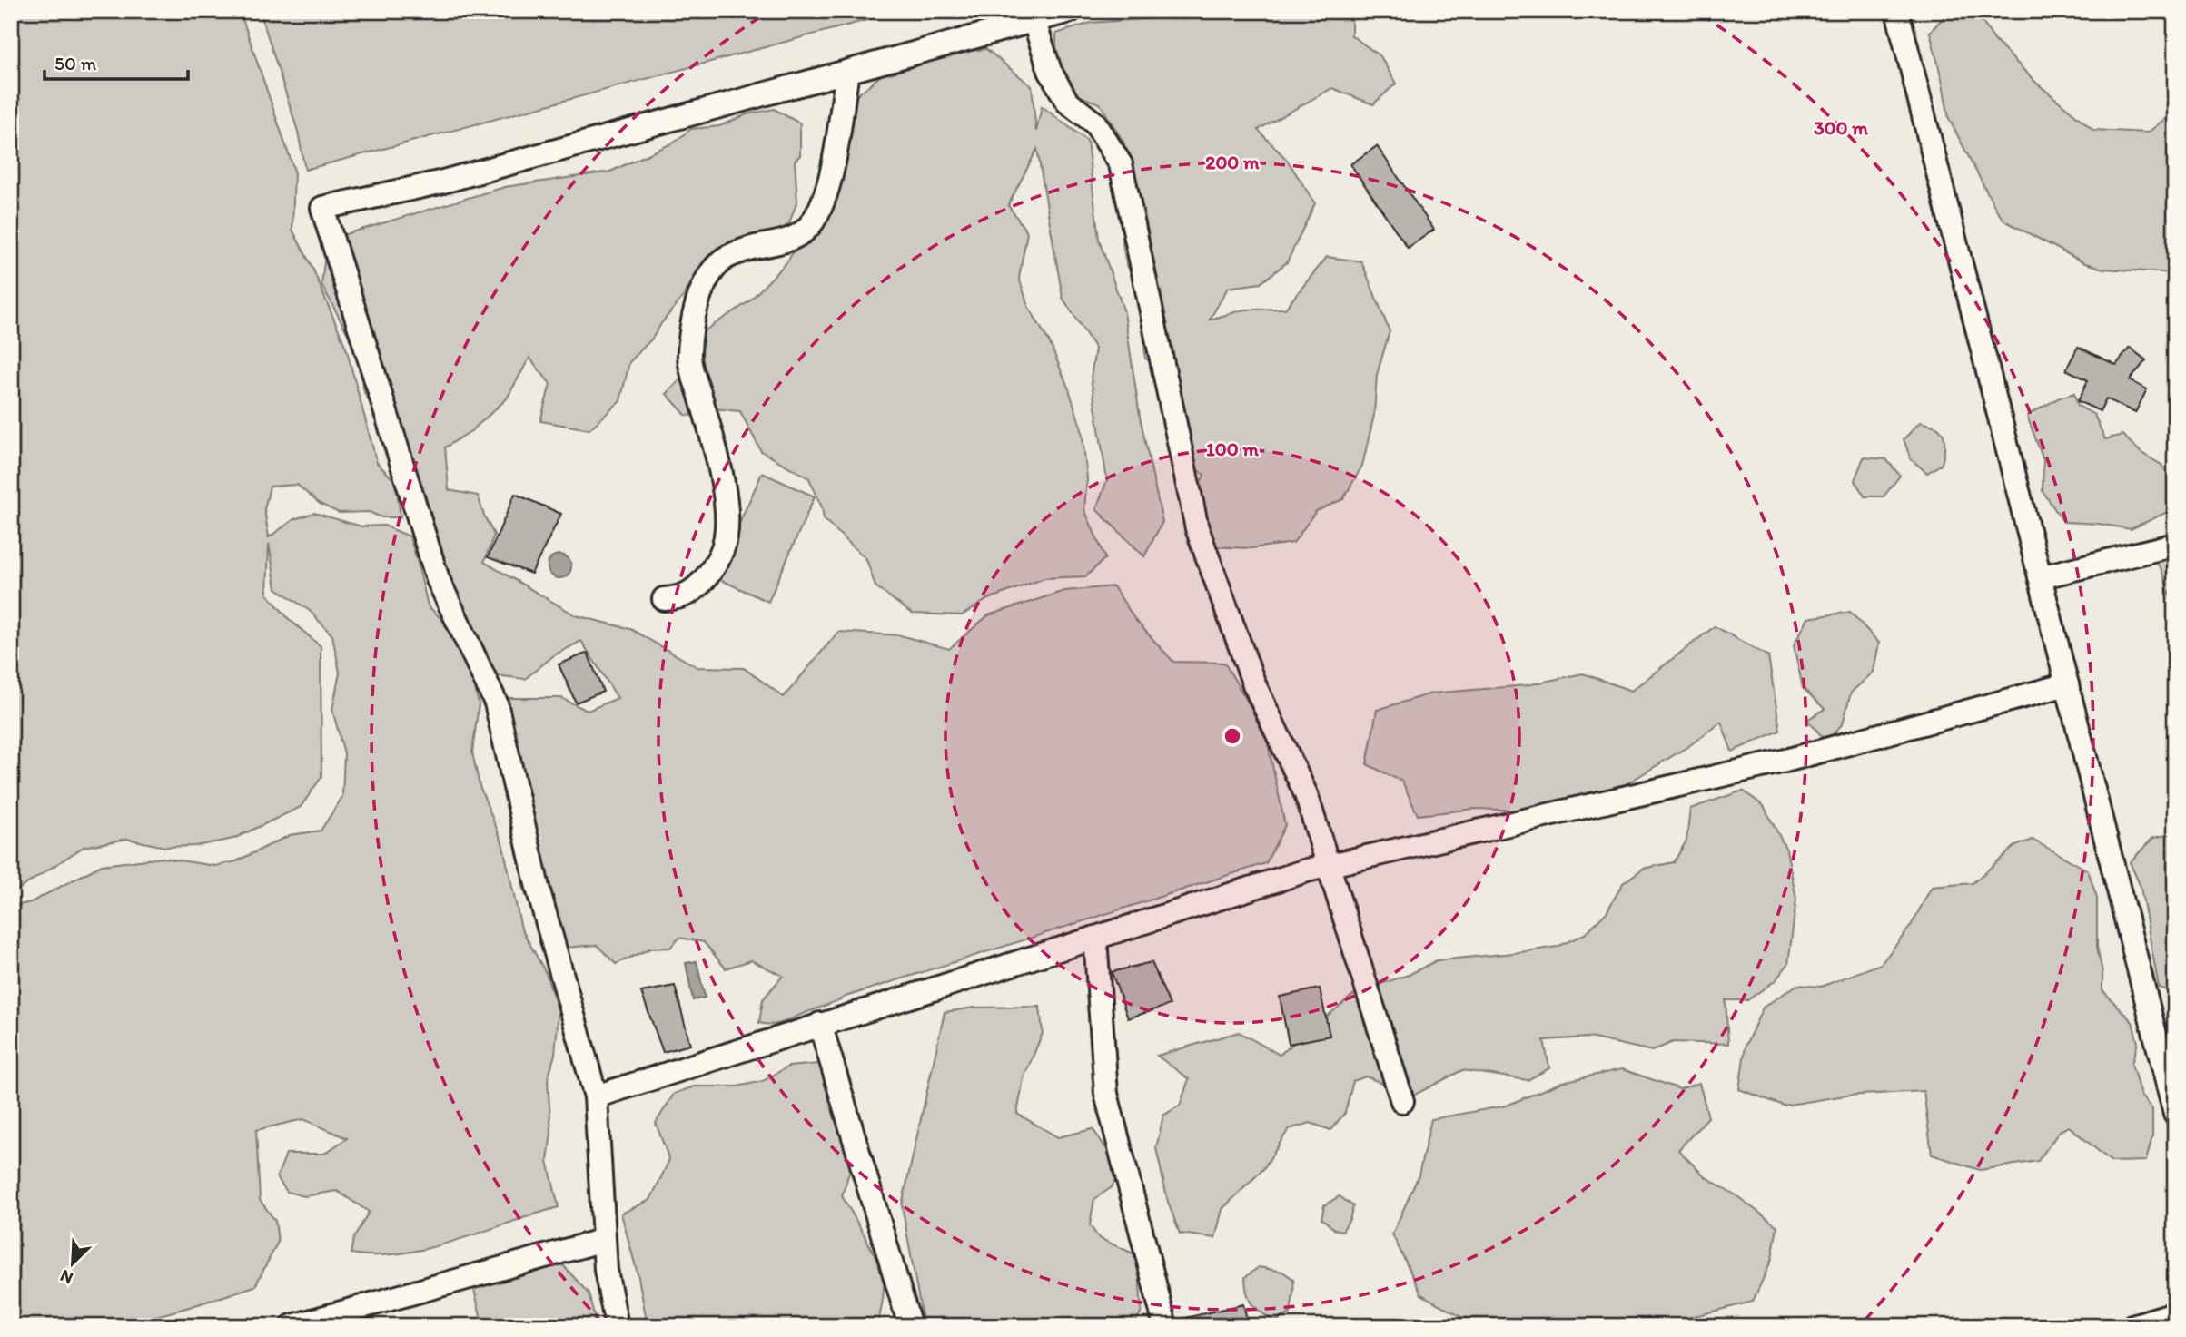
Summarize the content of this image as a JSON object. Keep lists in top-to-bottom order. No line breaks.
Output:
{"scale_bar":"50 m","north":"bottom left","rings":["300 m","200 m","100 m"]}
